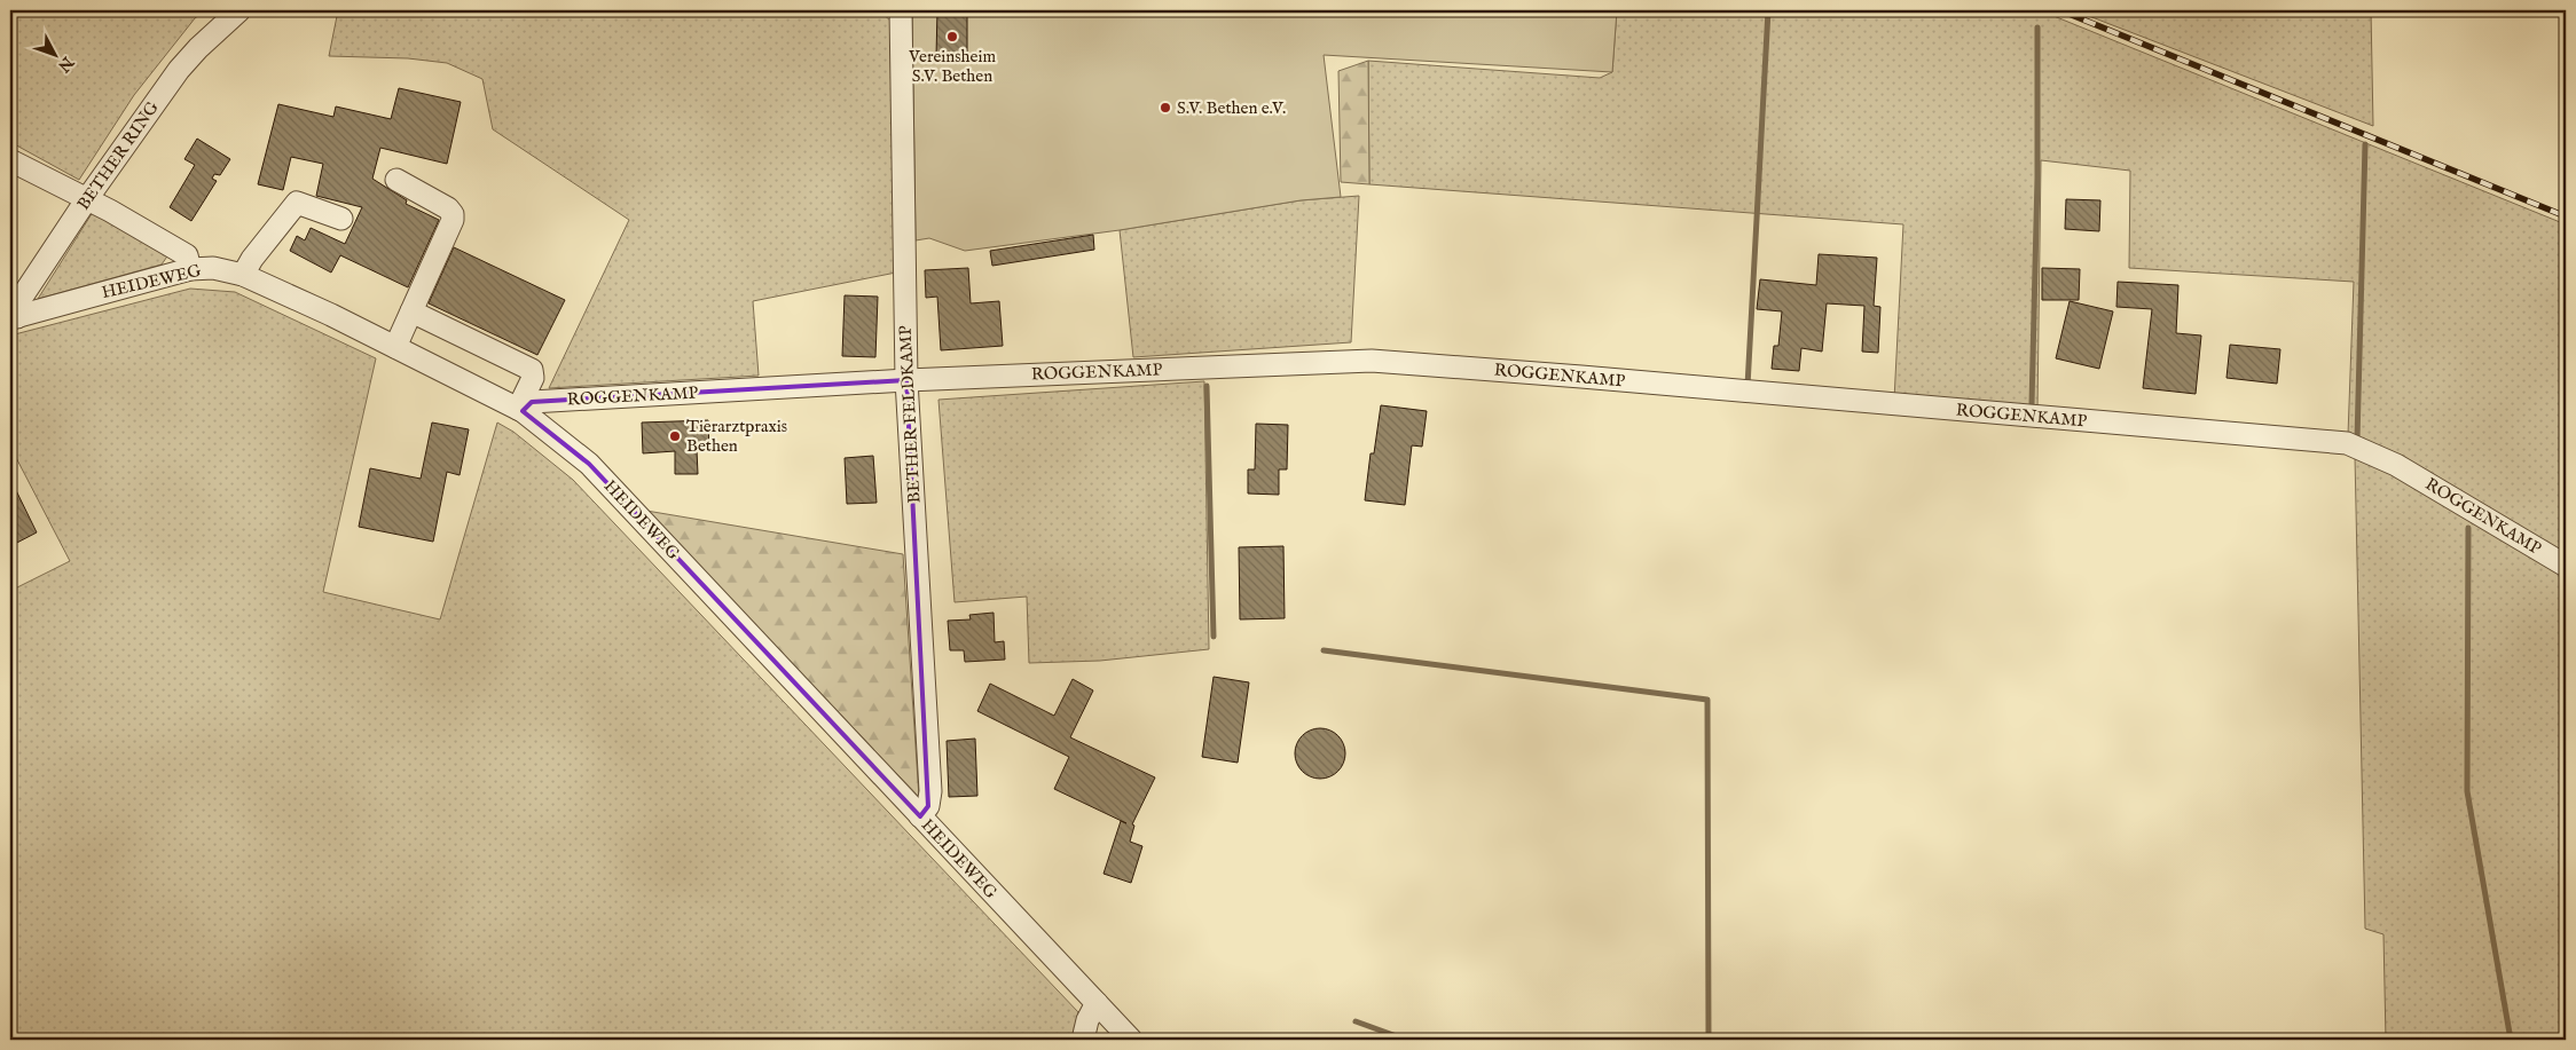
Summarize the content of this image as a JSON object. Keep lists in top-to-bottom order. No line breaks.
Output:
{"streets":{"street":["BETHER RING","HEIDEWEG","ROGGENKAMP","BETHER FELDKAMP"]},"crossings":[["BETHER RING","HEIDEWEG"],["HEIDEWEG","ROGGENKAMP"],["HEIDEWEG","BETHER FELDKAMP"],["ROGGENKAMP","BETHER FELDKAMP"]],"places":["Vereinsheim S.V. Bethen","S.V. Bethen e.V.","Tierarztpraxis Bethen"],"north":"bottom right"}
